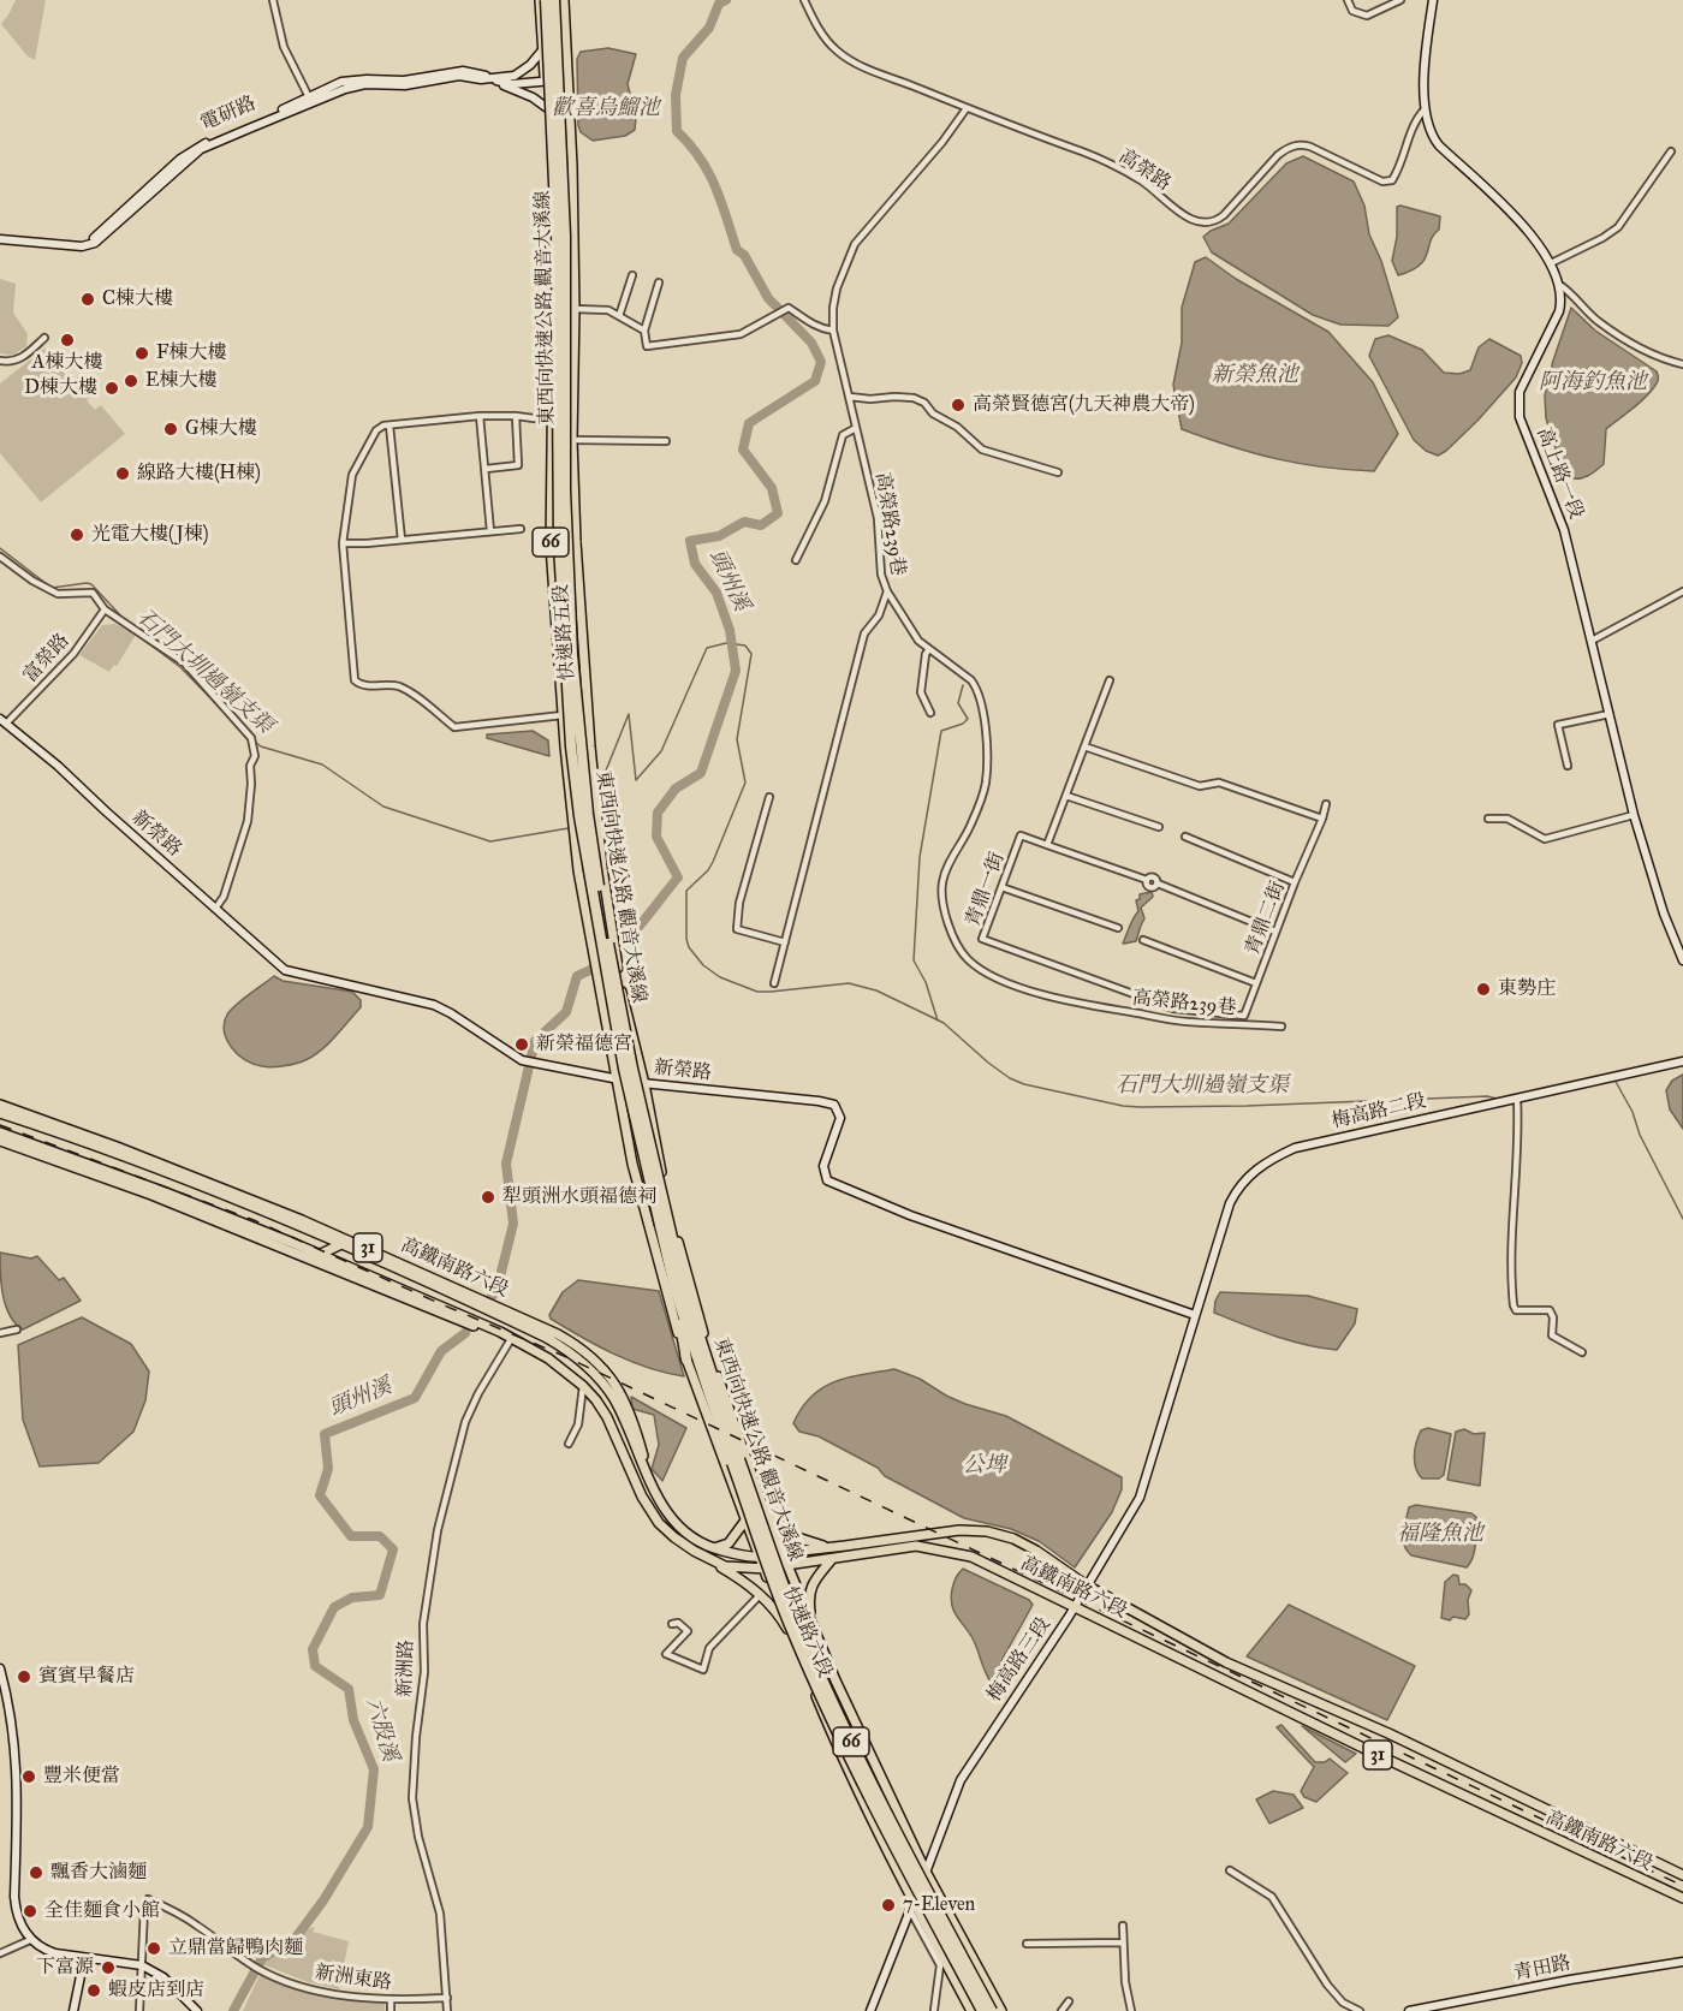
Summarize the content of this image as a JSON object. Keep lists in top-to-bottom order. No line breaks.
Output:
{"streets":{"highway":["東西向快速公路 觀音大溪線","66"],"main road":["快速路五段","31","高鐵南路六段","快速路六段"],"street":["電研路","高榮路","高上路一段","高榮路239巷","富榮路","新榮路","青鼎一街","青鼎二街","梅高路二段","梅高路三段","新洲路","青田路","新洲東路"]},"crossings":[["電研路","快速路五段"],["高榮路","高榮路239巷"],["東西向快速公路 觀音大溪線","快速路五段"],["快速路五段","新榮路"],["快速路五段","快速路六段"],["富榮路","新榮路"],["新榮路","梅高路二段"],["新榮路","快速路六段"],["青鼎一街","青鼎二街"],["梅高路二段","梅高路三段"],["31","高鐵南路六段"],["31","快速路六段"],["高鐵南路六段","快速路六段"],["高鐵南路六段","梅高路三段"],["高鐵南路六段","新洲路"],["快速路六段","梅高路三段"],["新洲路","新洲東路"]],"water":["歡喜烏鰡池","新榮魚池","阿海釣魚池","頭州溪","石門大圳過嶺支渠","公埤","福隆魚池","六股溪"],"places":["C棟大樓","A棟大樓","F棟大樓","E棟大樓","D棟大樓","高榮賢德宮(九天神農大帝)","G棟大樓","線路大樓(H棟)","光電大樓(J棟)","東勢庄","新榮福德宮","犁頭洲水頭福德祠","賓賓早餐店","豐米便當","飄香大滷麵","7-Eleven","全佳麵食小館","立鼎當歸鴨肉麵","下富源","蝦皮店到店"]}
